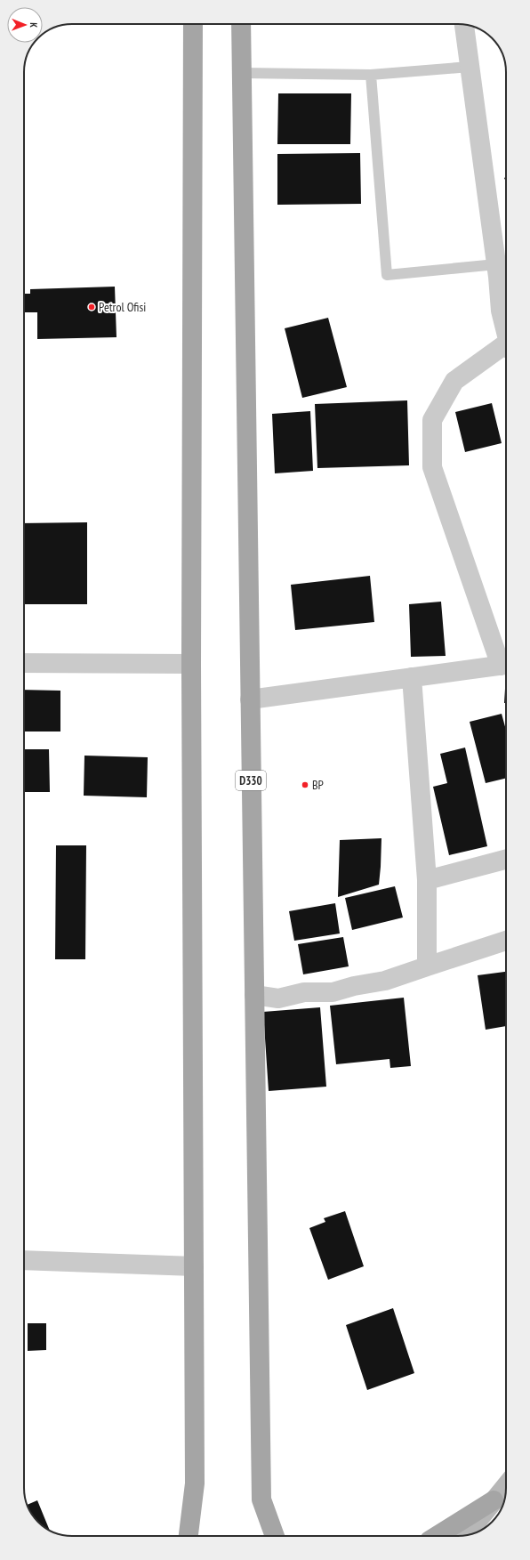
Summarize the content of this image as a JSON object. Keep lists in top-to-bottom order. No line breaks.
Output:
{"streets":{"main road":["D330"]},"places":["Petrol Ofisi","BP"],"north":"right"}
